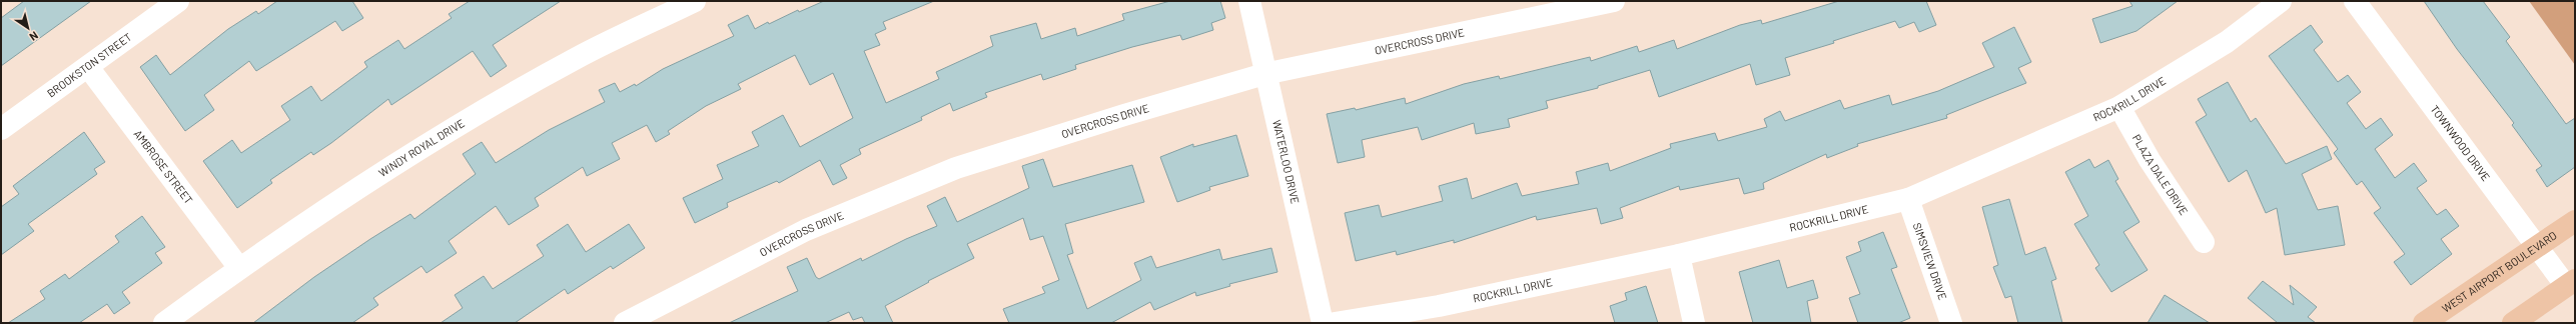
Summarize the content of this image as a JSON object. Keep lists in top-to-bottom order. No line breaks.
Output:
{"streets":{"main road":["WEST AIRPORT BOULEVARD"],"street":["OVERCROSS DRIVE","BROOKSTON STREET","ROCKRILL DRIVE","TOWNWOOD DRIVE","WINDY ROYAL DRIVE","WATERLOO DRIVE","AMBROSE STREET","PLAZA DALE DRIVE","SIMSVIEW DRIVE"]},"crossings":[["OVERCROSS DRIVE","WATERLOO DRIVE"],["BROOKSTON STREET","AMBROSE STREET"],["ROCKRILL DRIVE","PLAZA DALE DRIVE"],["ROCKRILL DRIVE","SIMSVIEW DRIVE"],["TOWNWOOD DRIVE","WEST AIRPORT BOULEVARD"],["WINDY ROYAL DRIVE","AMBROSE STREET"]],"north":"bottom right"}
